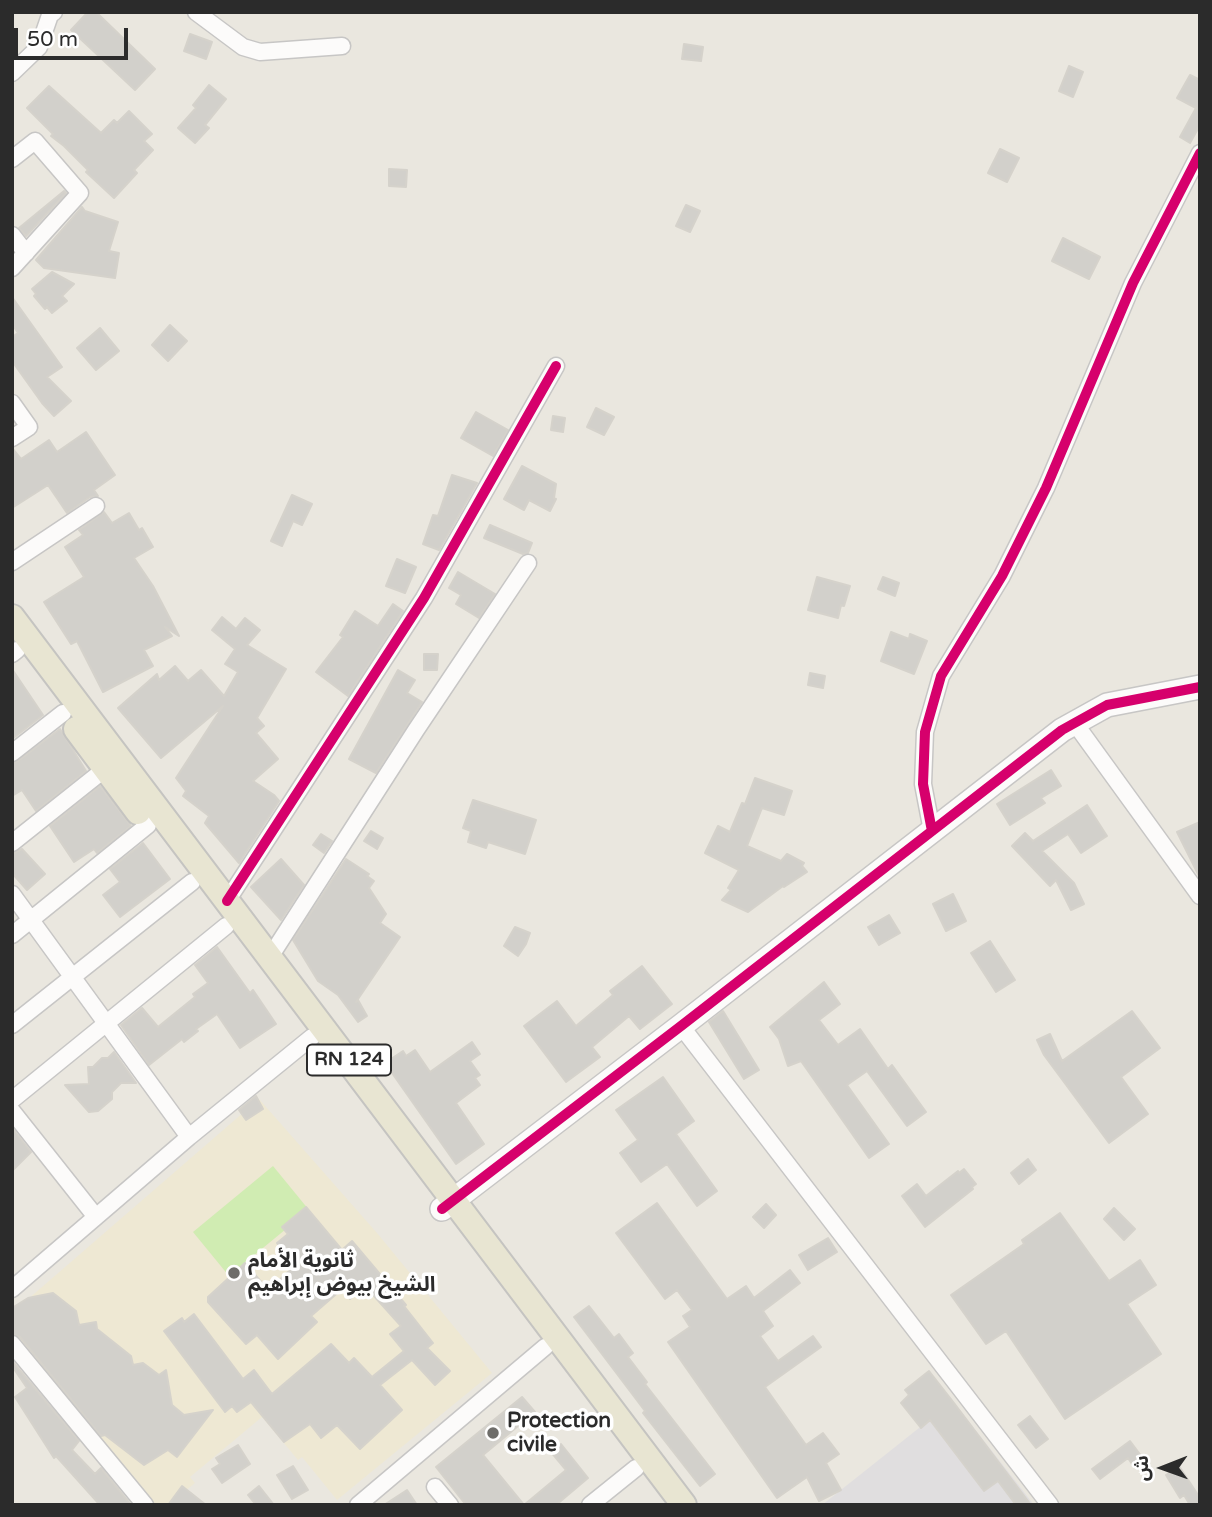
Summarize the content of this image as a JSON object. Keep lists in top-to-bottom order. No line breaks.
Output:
{"streets":{"main road":["RN 124"]},"places":["ثانوية الأمام الشيخ بيوض إبراهيم","Protection civile"],"scale_bar":"50 m","north":"left"}
